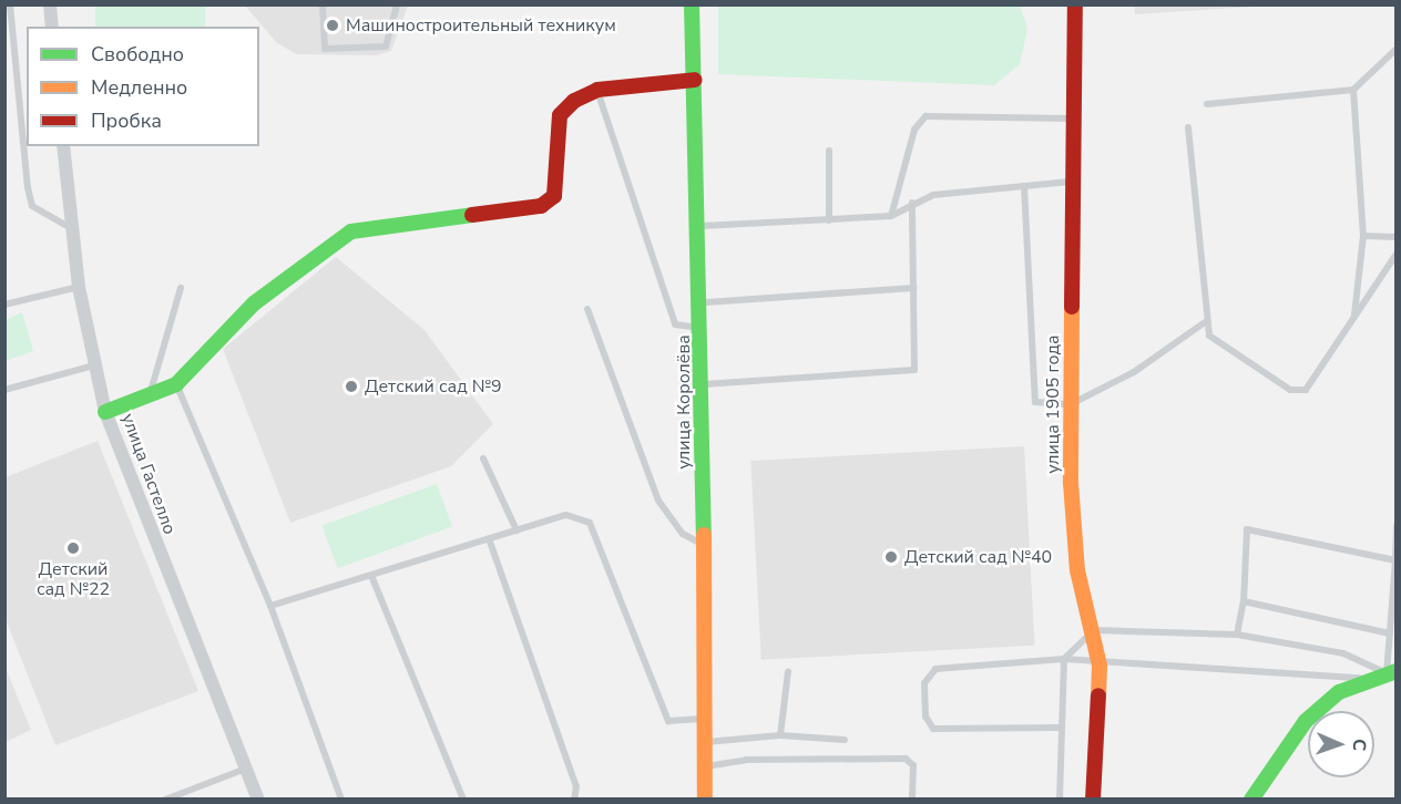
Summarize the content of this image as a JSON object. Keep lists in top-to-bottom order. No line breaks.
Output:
{"streets":{"street":["улица Королёва","улица 1905 года","улица Гастелло"]},"places":["Машиностроительный техникум","Детский сад №9","Детский сад №22","Детский сад №40"],"legend":["Свободно","Медленно","Пробка"],"north":"right"}
